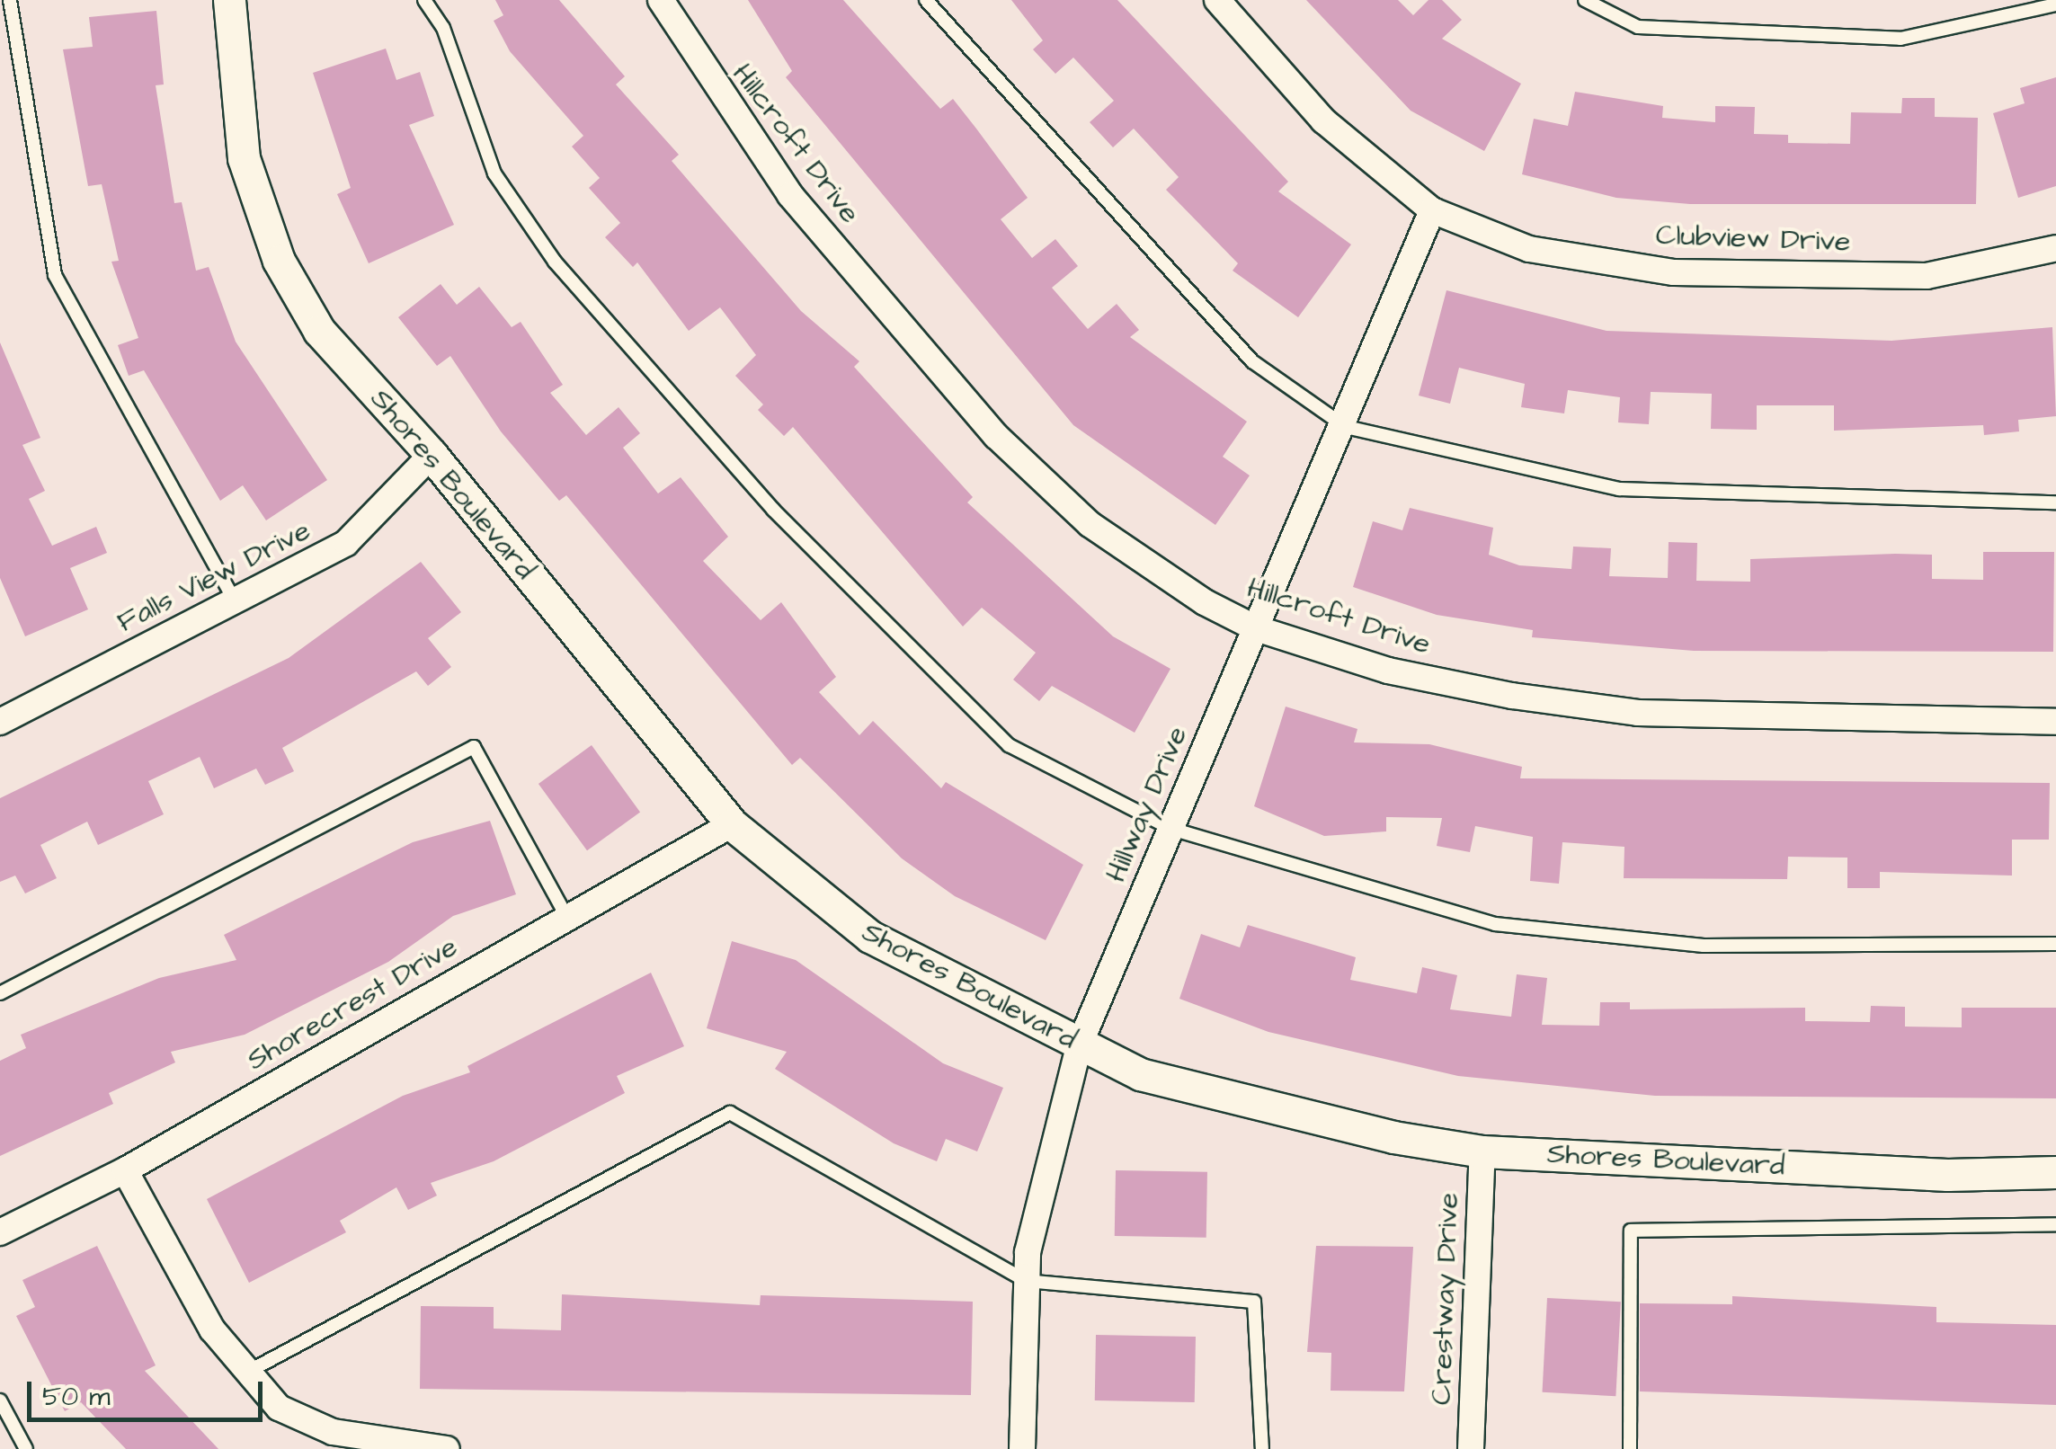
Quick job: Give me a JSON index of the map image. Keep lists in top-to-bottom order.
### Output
{
  "streets": {
    "street": [
      "Hillcroft Drive",
      "Clubview Drive",
      "Shores Boulevard",
      "Falls View Drive",
      "Hillway Drive",
      "Shorecrest Drive",
      "Crestway Drive"
    ]
  },
  "crossings": [
    ["Hillcroft Drive", "Hillway Drive"],
    ["Clubview Drive", "Hillway Drive"],
    ["Shores Boulevard", "Falls View Drive"],
    ["Shores Boulevard", "Hillway Drive"],
    ["Shores Boulevard", "Shorecrest Drive"],
    ["Shores Boulevard", "Crestway Drive"]
  ],
  "scale_bar": "50 m"
}
